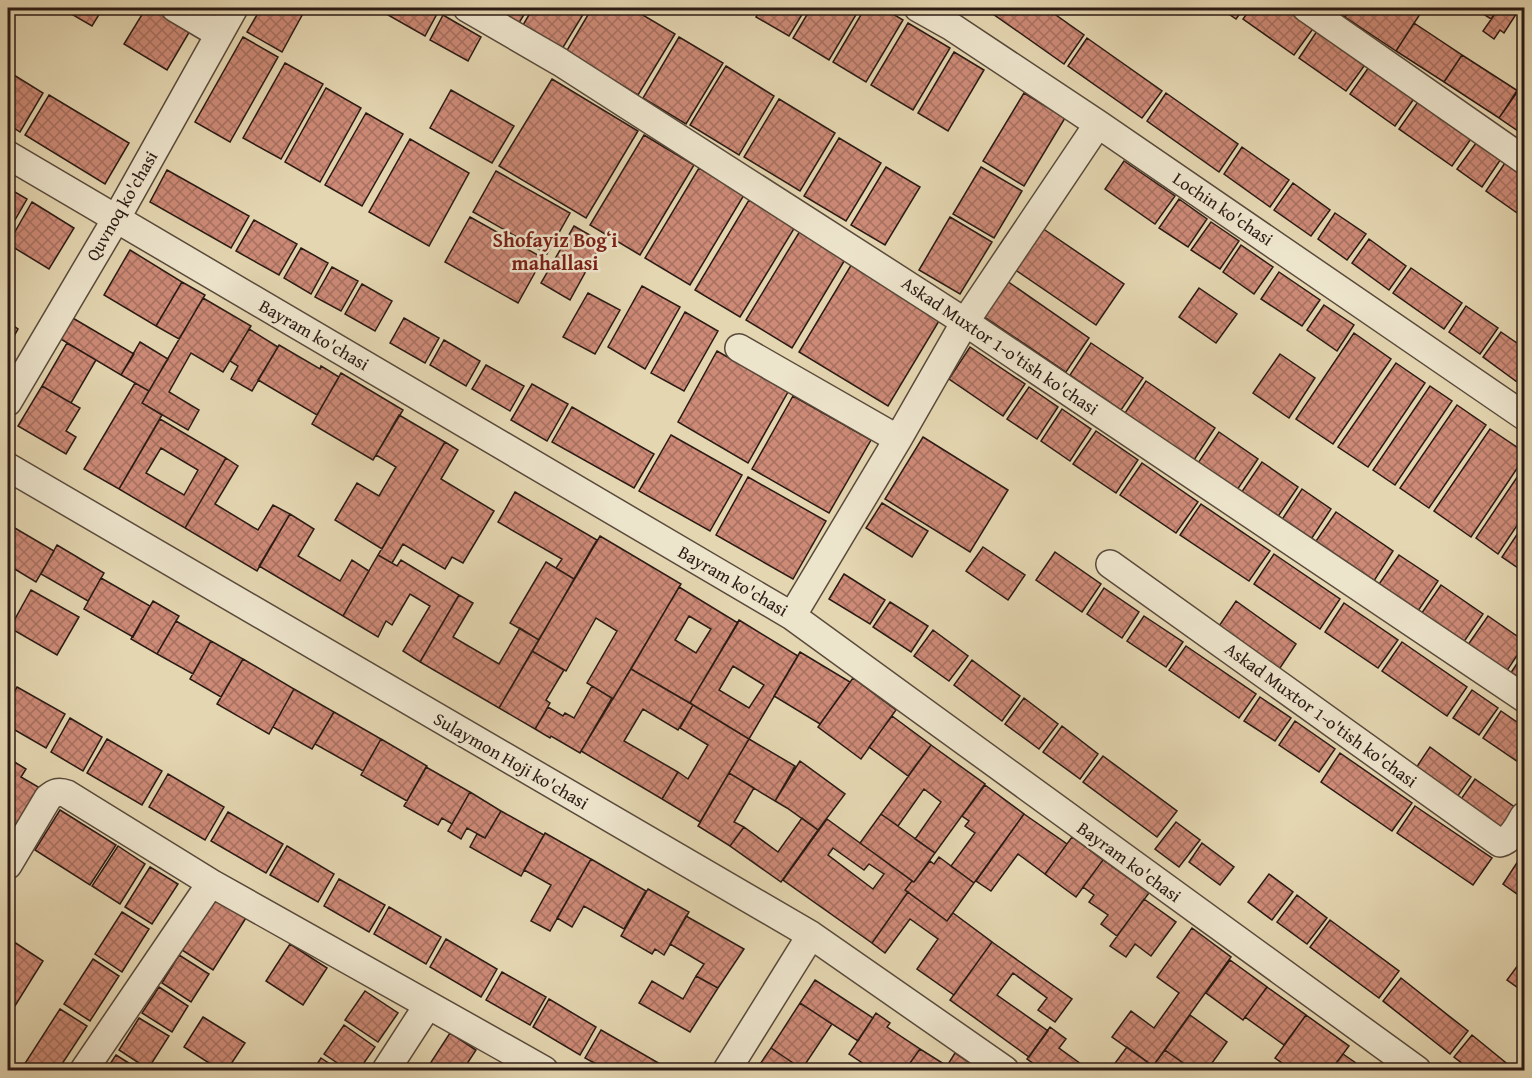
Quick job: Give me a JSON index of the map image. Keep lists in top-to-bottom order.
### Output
{
  "streets": {
    "street": [
      "Quvnoq ko'chasi",
      "Lochin ko'chasi",
      "Bayram ko'chasi",
      "Askad Muxtor 1-o'tish ko'chasi",
      "Sulaymon Hoji ko'chasi"
    ]
  },
  "crossings": [
    ["Quvnoq ko'chasi", "Bayram ko'chasi"]
  ],
  "districts": ["Shofayiz Bogʻi mahallasi"]
}
